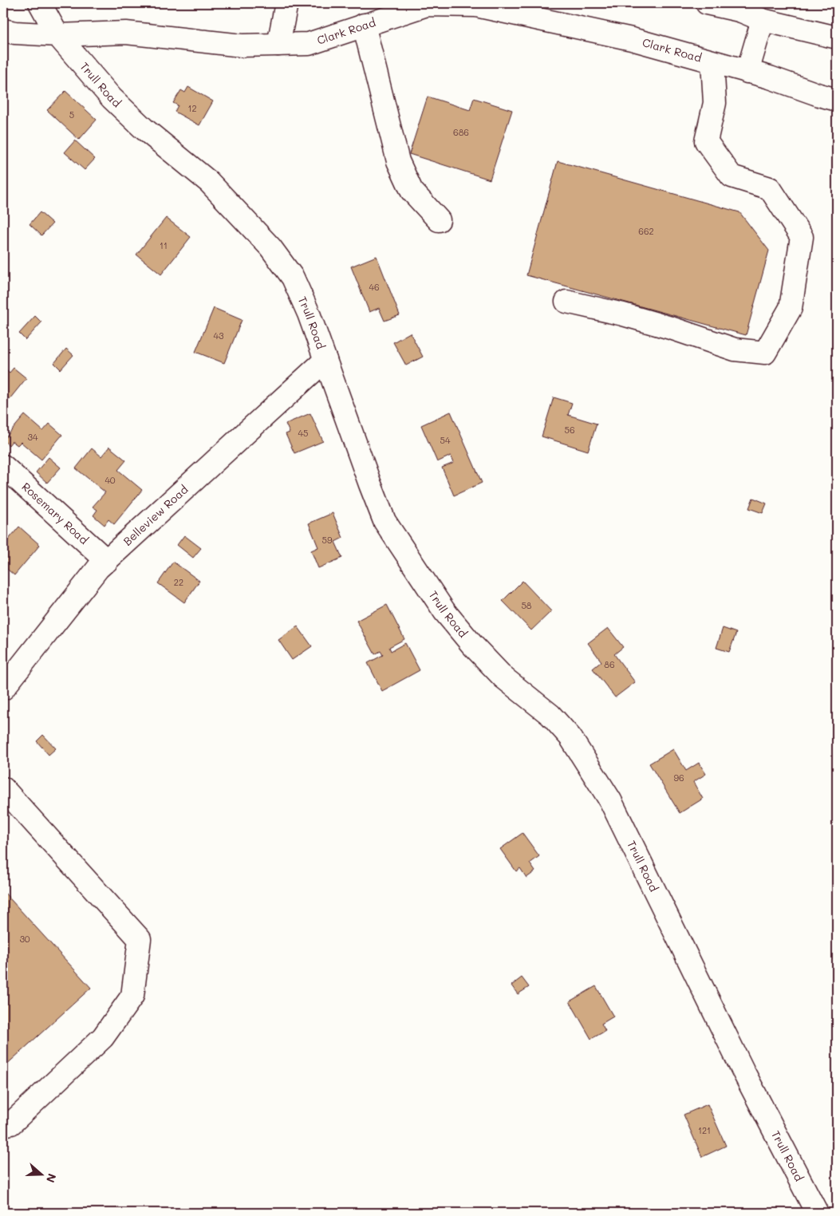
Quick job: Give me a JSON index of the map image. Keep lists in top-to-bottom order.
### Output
{
  "streets": {
    "street": [
      "Clark Road",
      "Trull Road",
      "Rosemary Road",
      "Belleview Road"
    ]
  },
  "crossings": [
    ["Clark Road", "Trull Road"],
    ["Trull Road", "Belleview Road"],
    ["Rosemary Road", "Belleview Road"]
  ],
  "house_numbers": [
    "12",
    "5",
    "686",
    "662",
    "11",
    "46",
    "43",
    "56",
    "45",
    "34",
    "54",
    "40",
    "59",
    "22",
    "58",
    "86",
    "96",
    "30",
    "121"
  ],
  "north": "right"
}
